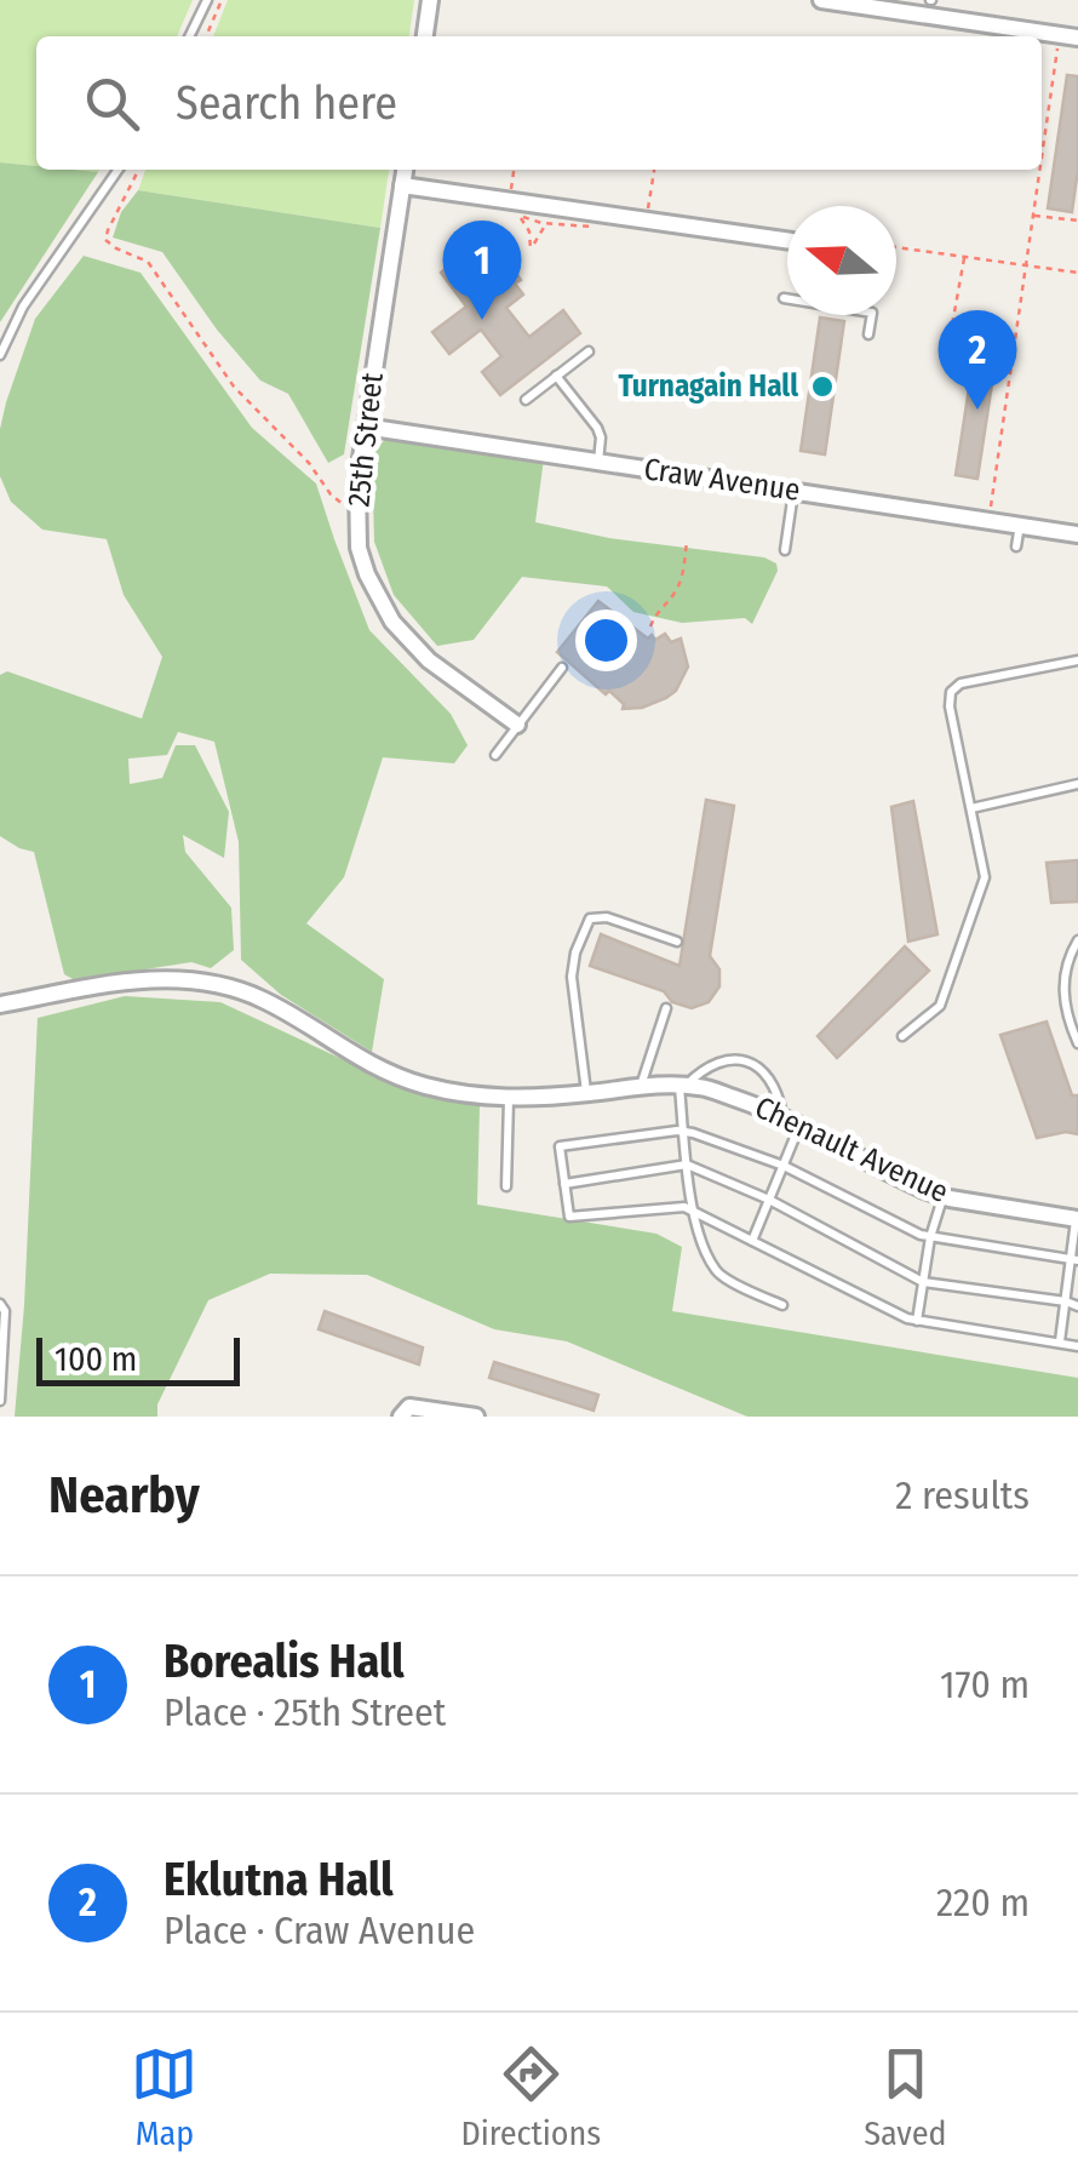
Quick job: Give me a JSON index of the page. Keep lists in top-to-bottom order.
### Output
{
  "streets": {
    "street": ["25th Street", "Craw Avenue", "Chenault Avenue"]
  },
  "crossings": [
    ["25th Street", "Craw Avenue"]
  ],
  "places": ["Turnagain Hall"],
  "scale_bar": "100 m",
  "north": "left",
  "page": {
    "search": "Search here",
    "pins": ["1", "2"],
    "scale": "100 m",
    "heading": ["Nearby", "2 results"],
    "list": [
      {
        "mark": "1",
        "name": "Borealis Hall",
        "note": "Place · 25th Street",
        "value": "170 m"
      },
      {
        "mark": "2",
        "name": "Eklutna Hall",
        "note": "Place · Craw Avenue",
        "value": "220 m"
      }
    ],
    "nav": ["Map", "Directions", "Saved"]
  }
}
